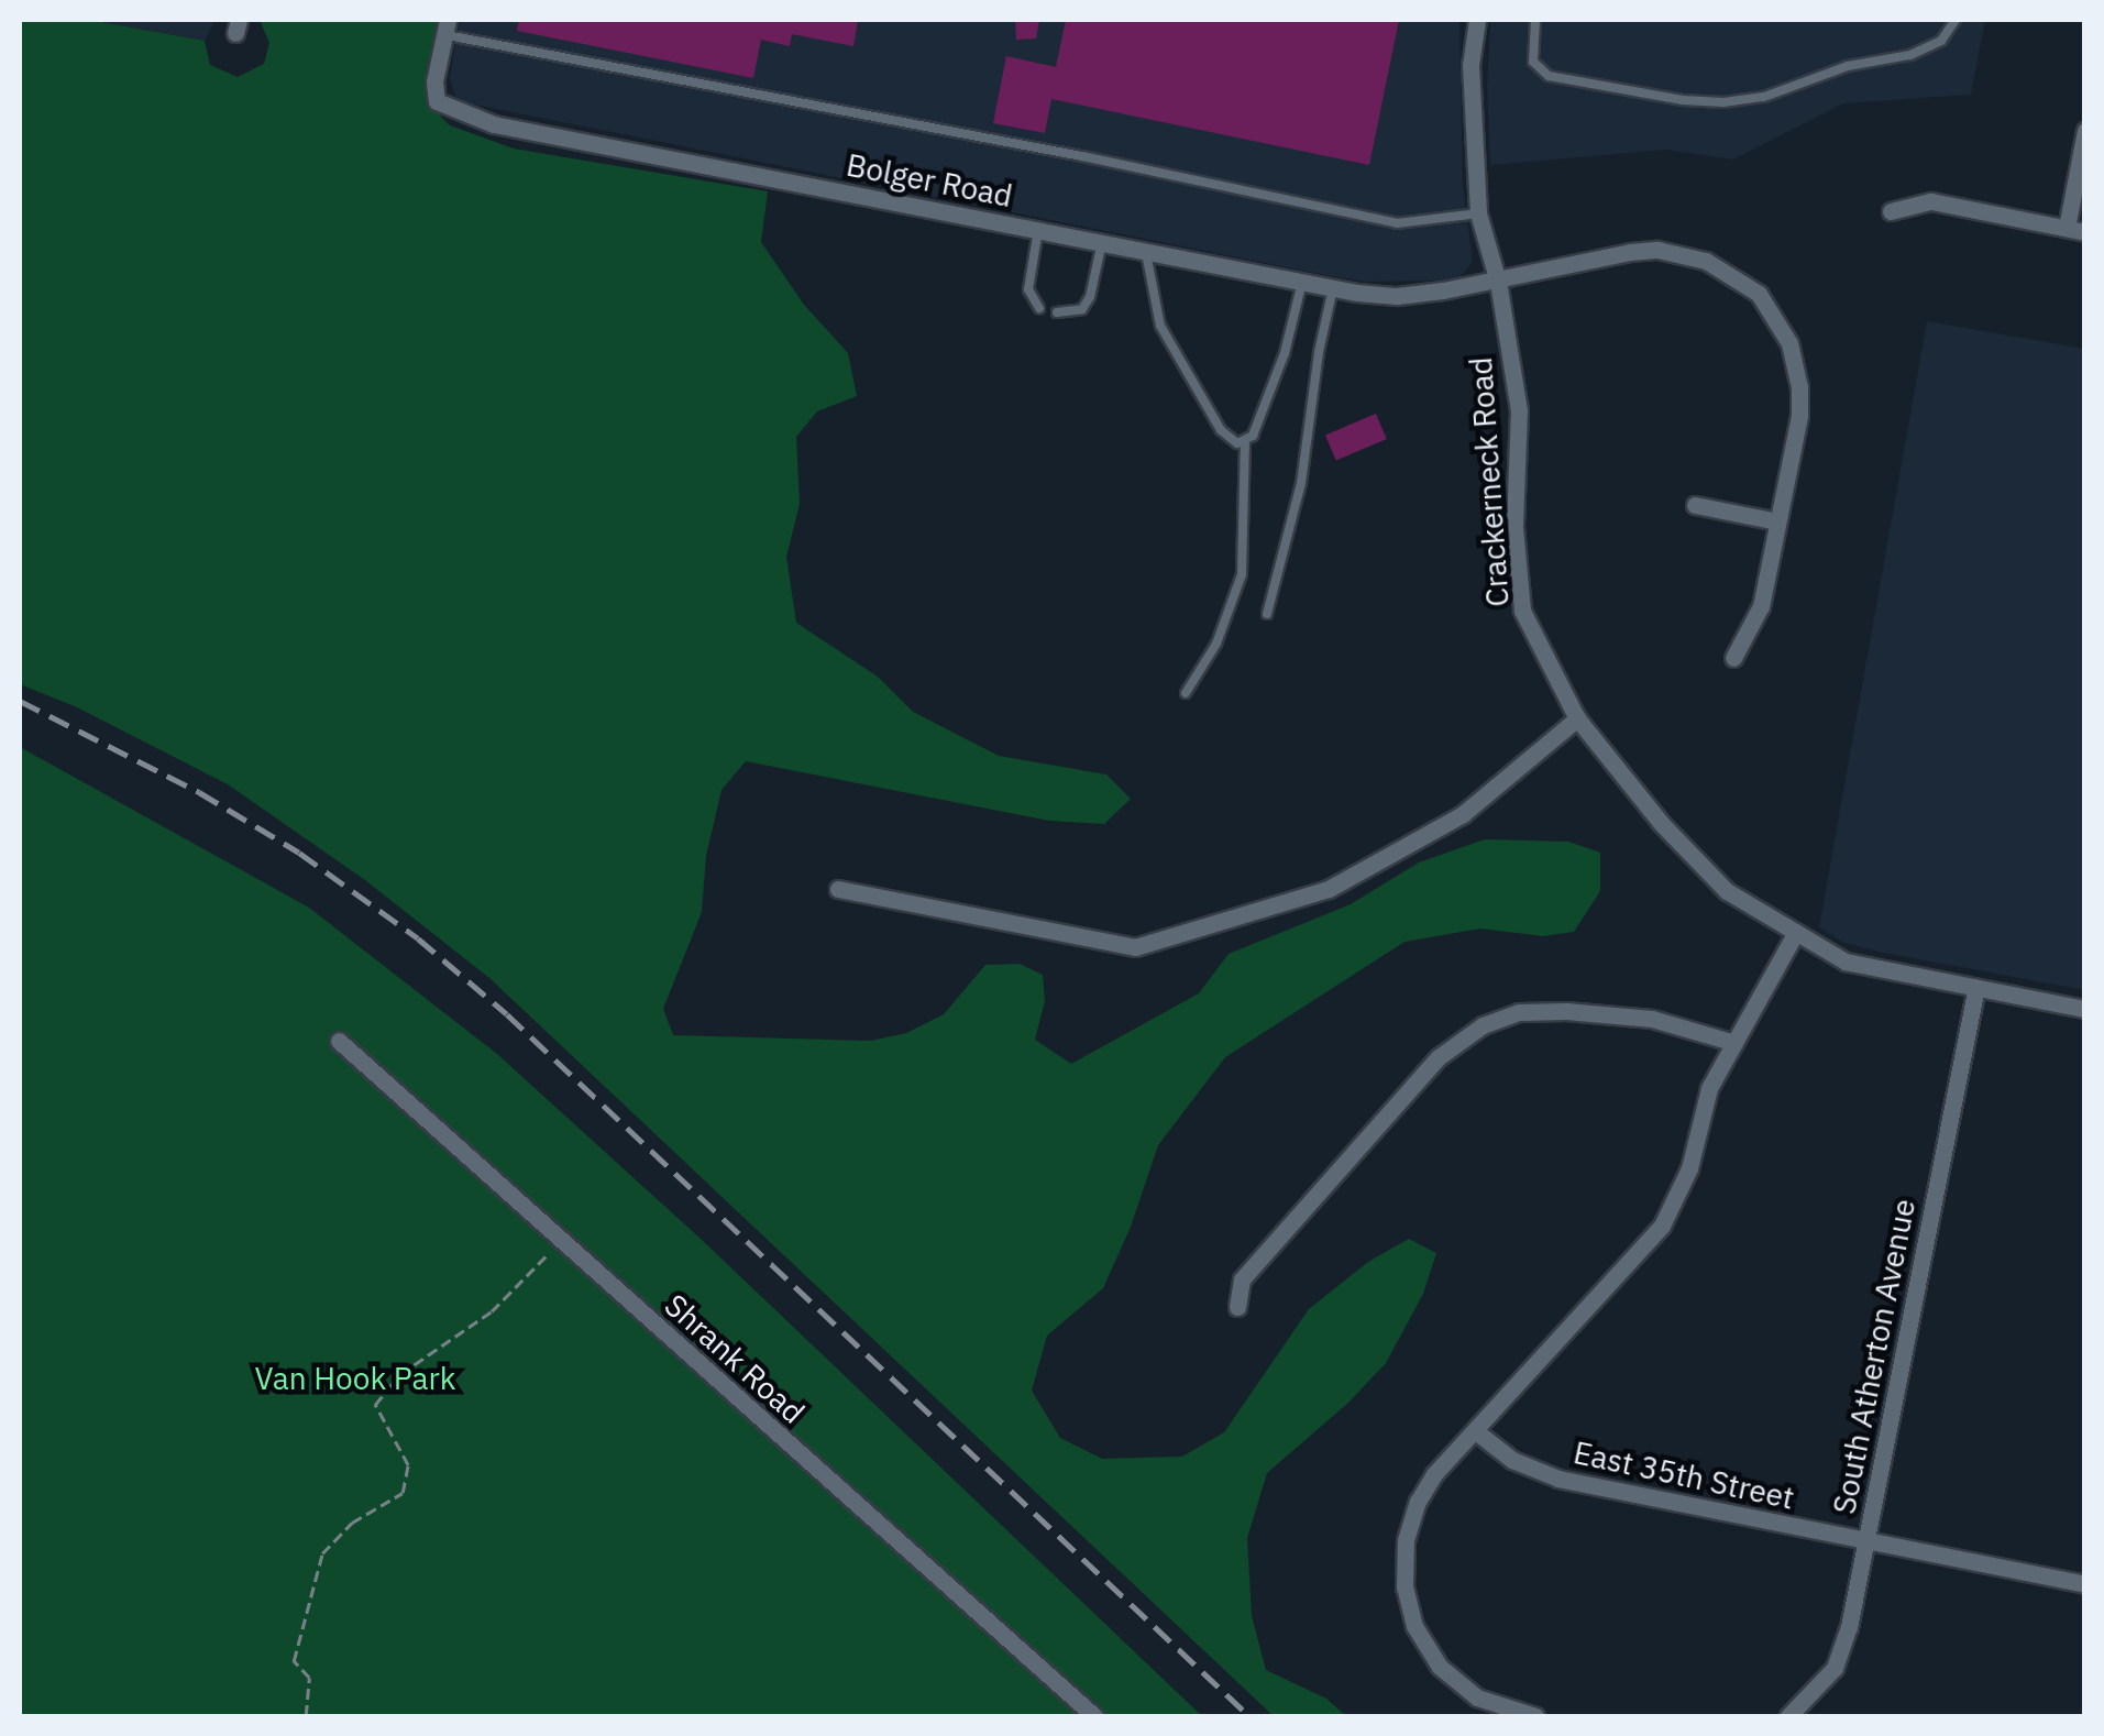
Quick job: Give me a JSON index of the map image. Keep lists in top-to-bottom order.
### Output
{
  "streets": {
    "street": [
      "Bolger Road",
      "Crackerneck Road",
      "South Atherton Avenue",
      "Shrank Road",
      "East 35th Street"
    ]
  },
  "crossings": [
    ["Bolger Road", "Crackerneck Road"],
    ["Crackerneck Road", "South Atherton Avenue"],
    ["South Atherton Avenue", "East 35th Street"]
  ],
  "parks": ["Van Hook Park"]
}
